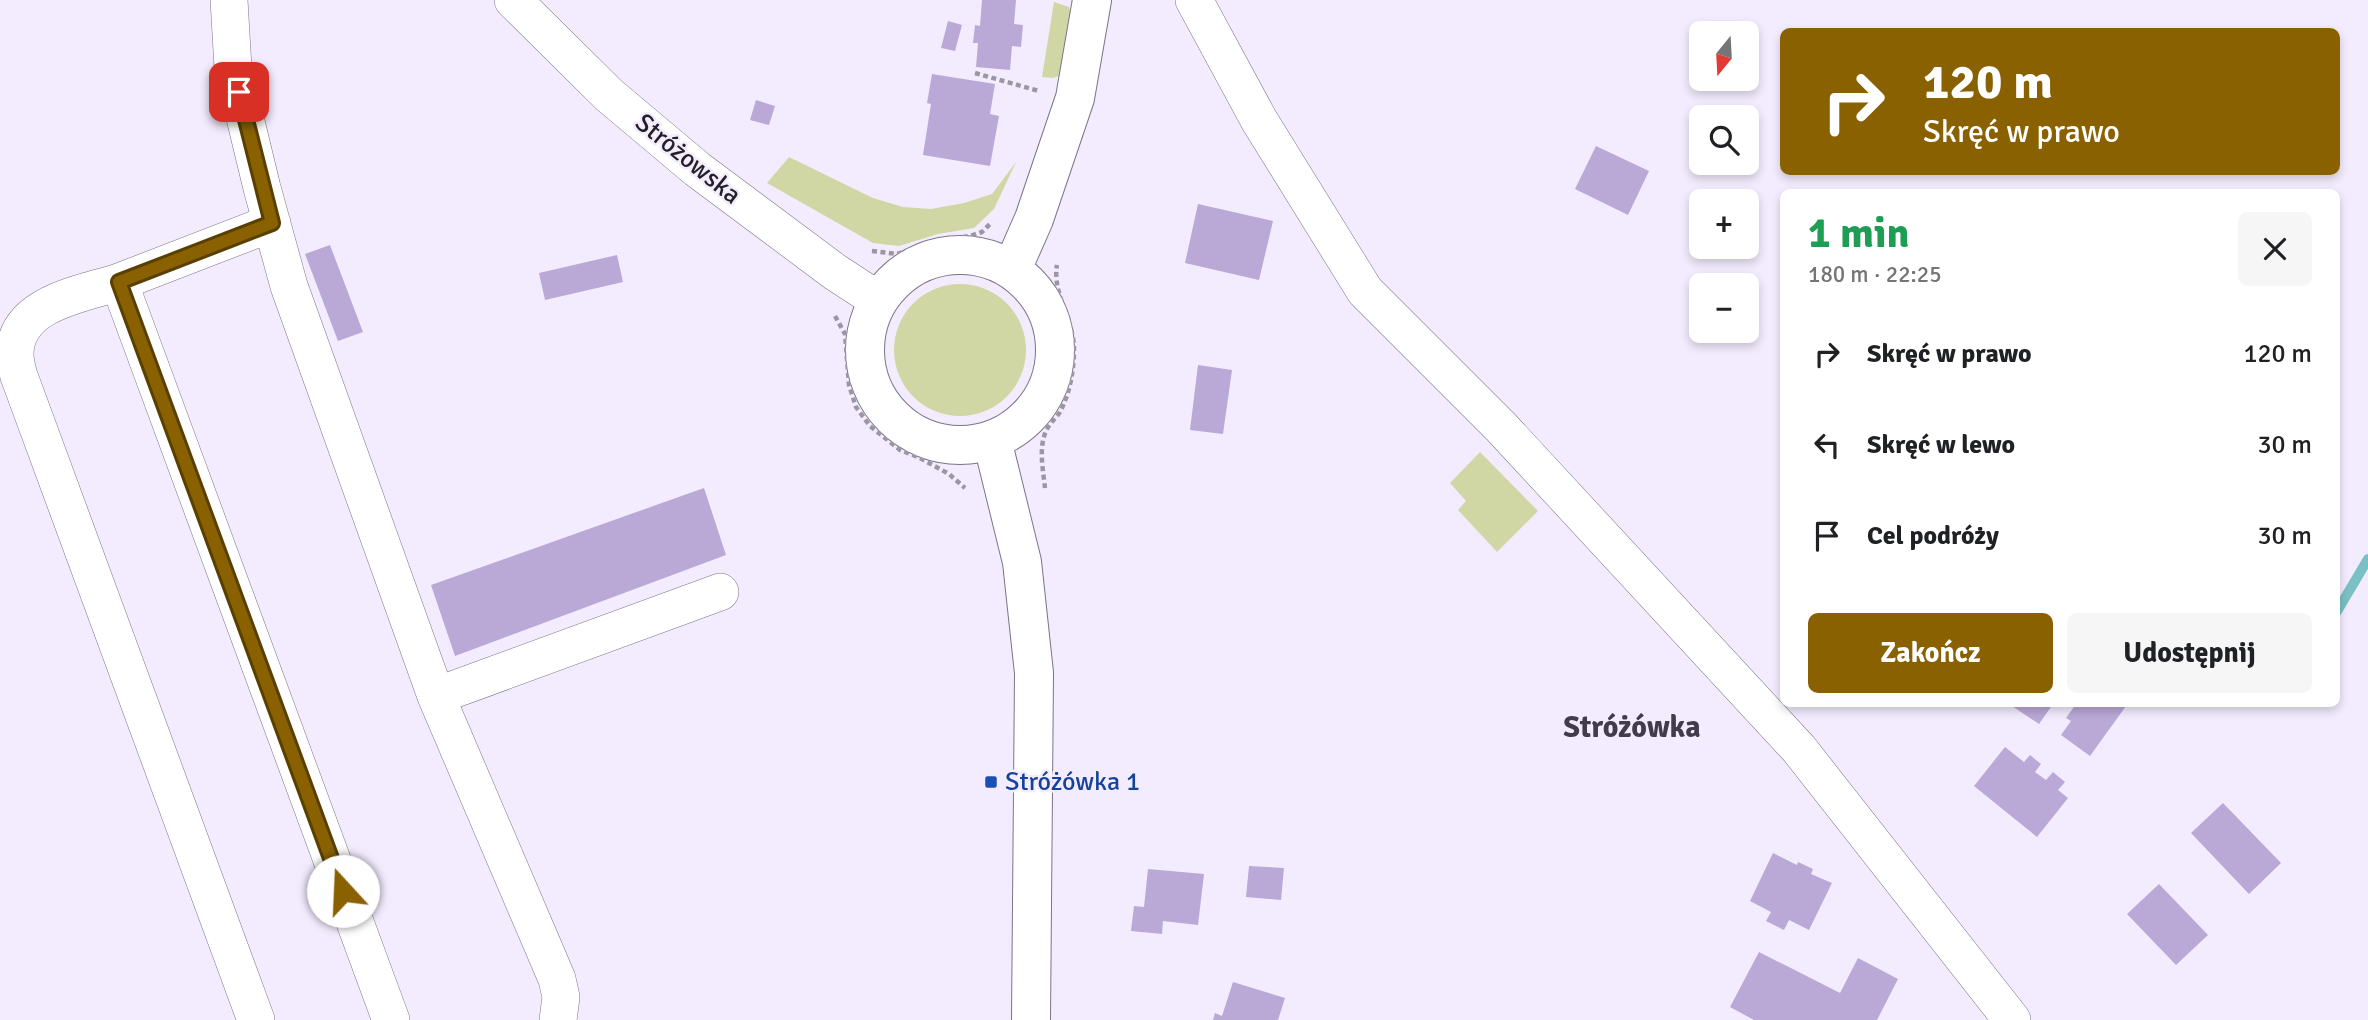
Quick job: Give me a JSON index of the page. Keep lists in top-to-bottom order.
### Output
{
  "streets": {
    "street": ["Stróżowska"]
  },
  "districts": ["Stróżówka"],
  "places": {
    "transit": ["Stróżówka 1"]
  },
  "north": "bottom",
  "page": {
    "map_buttons": ["+", "−"],
    "turn": ["120 m", "Skręć w prawo"],
    "heading": ["1 min", "180 m · 22:25"],
    "list": [
      {
        "name": "Skręć w prawo",
        "value": "120 m"
      },
      {
        "name": "Skręć w lewo",
        "value": "30 m"
      },
      {
        "name": "Cel podróży",
        "value": "30 m"
      }
    ],
    "buttons": ["Zakończ", "Udostępnij"]
  }
}
